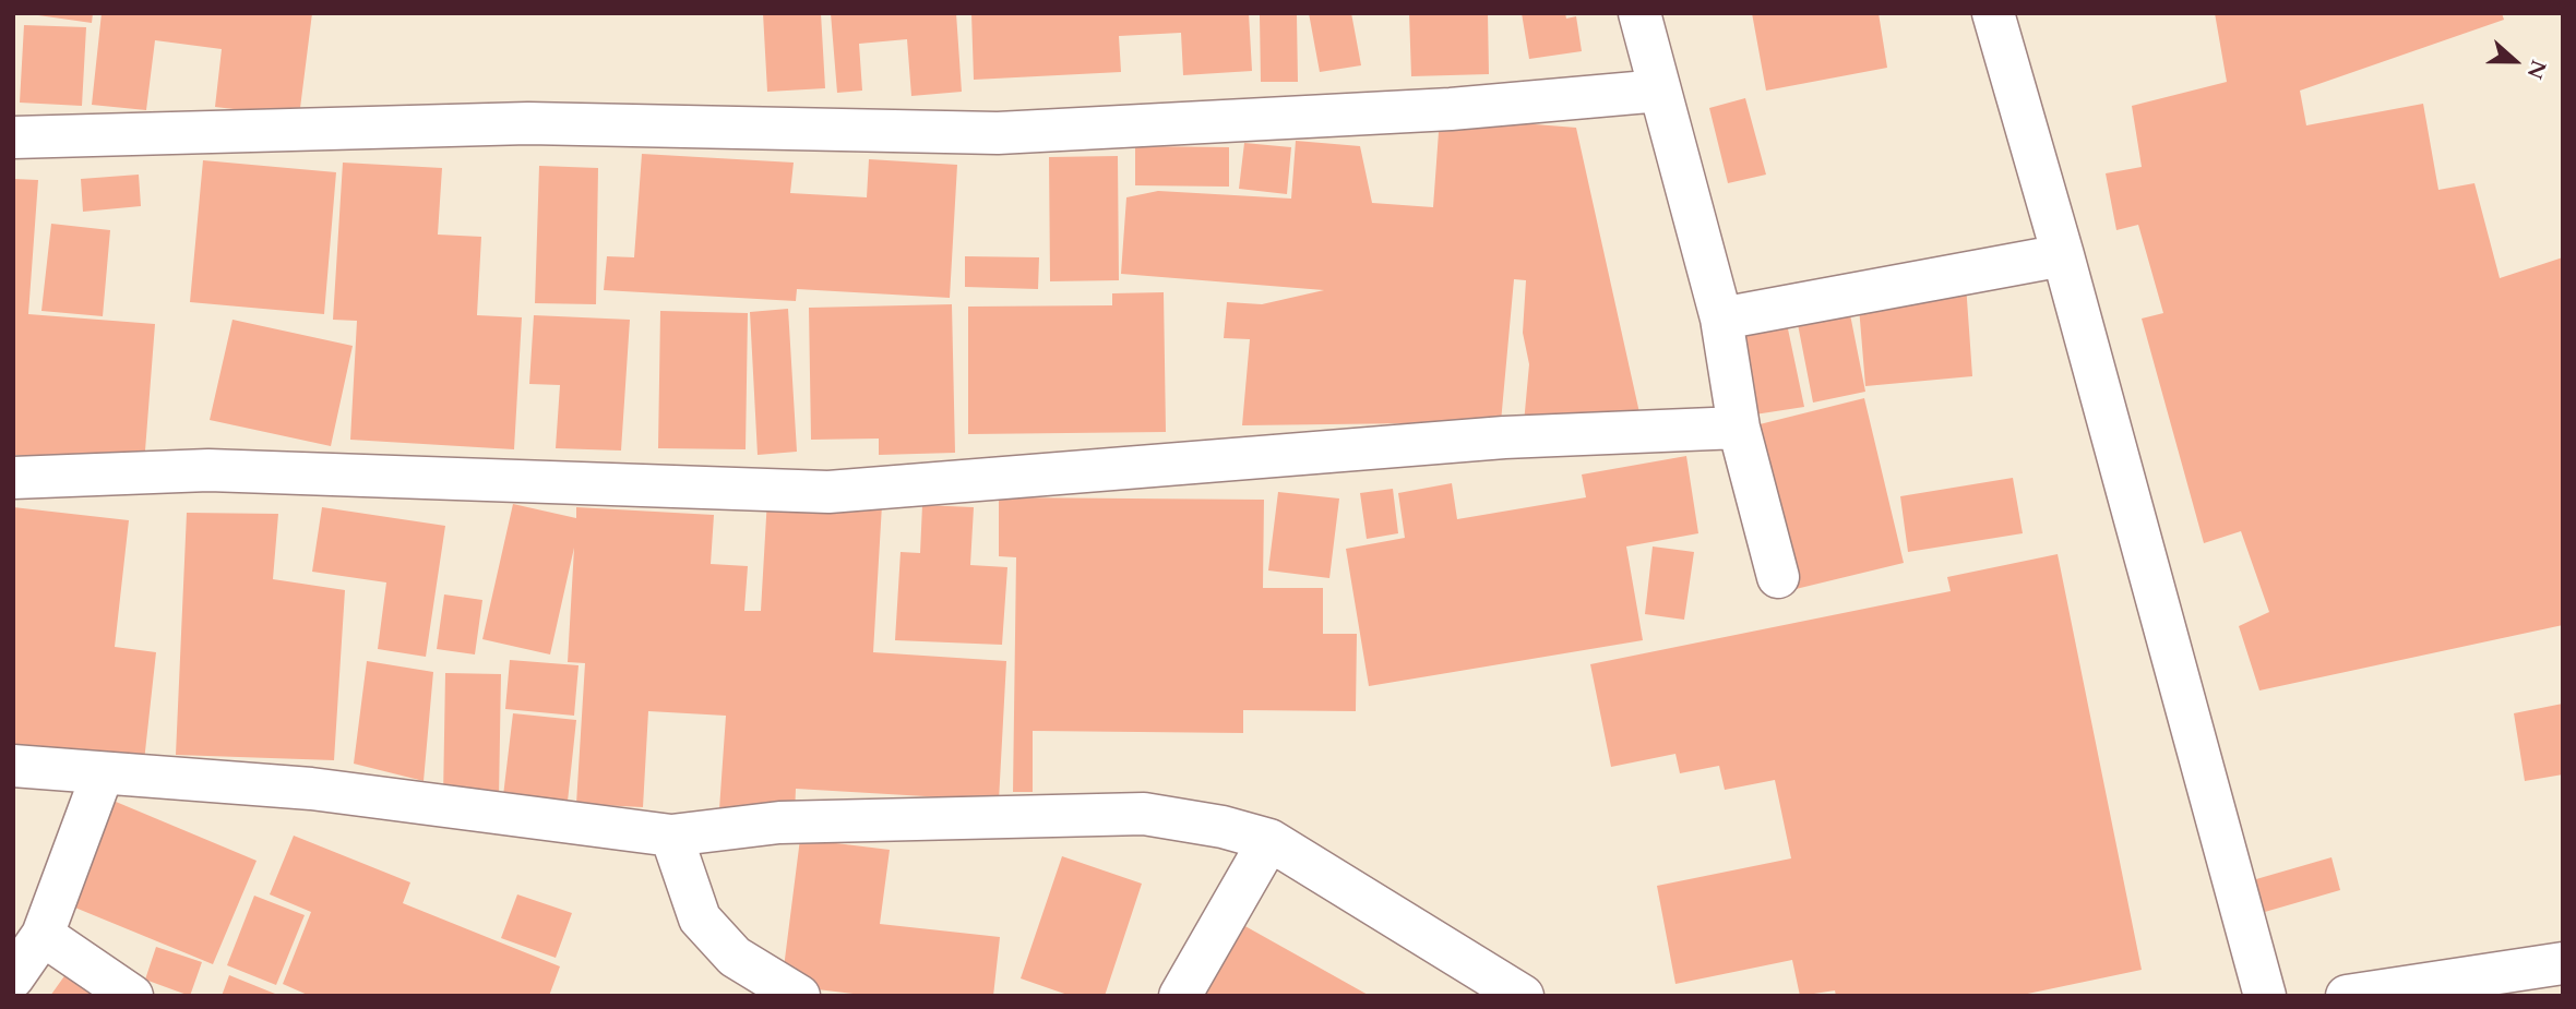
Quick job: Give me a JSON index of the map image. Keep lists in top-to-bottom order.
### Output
{
  "north": "right"
}
